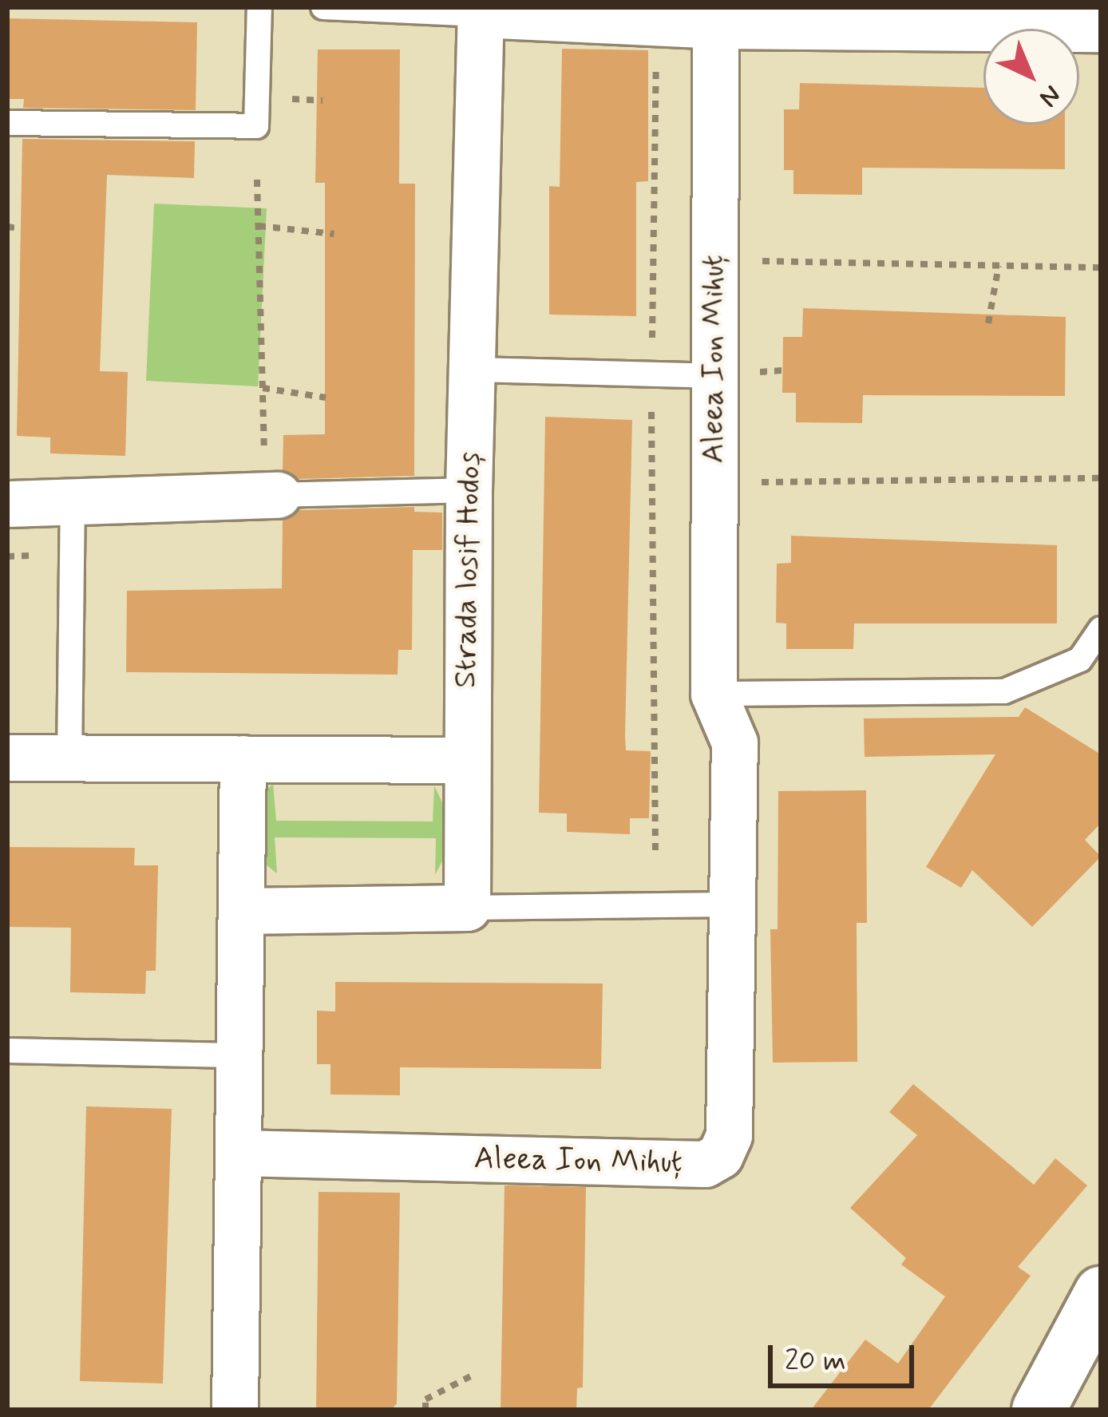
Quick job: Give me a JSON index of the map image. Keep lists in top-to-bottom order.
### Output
{
  "streets": {
    "street": ["Aleea Ion Mihuț", "Strada Iosif Hodoș"]
  },
  "scale_bar": "20 m",
  "north": "bottom right"
}
